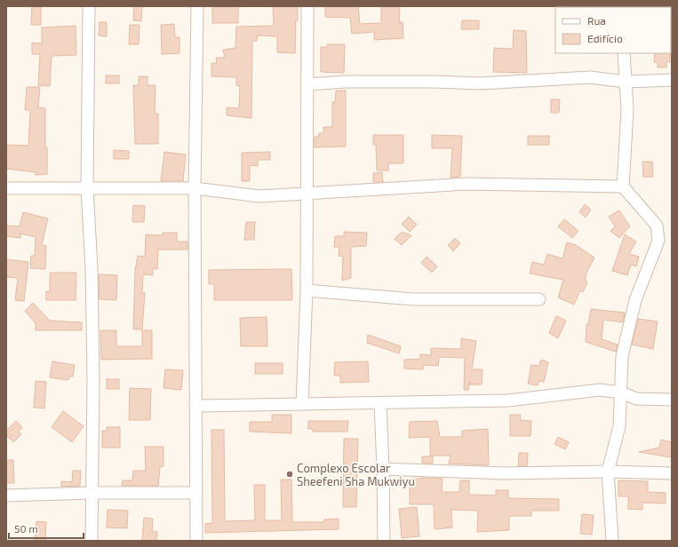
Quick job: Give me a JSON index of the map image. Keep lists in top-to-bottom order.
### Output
{
  "places": ["Complexo Escolar Sheefeni Sha Mukwiyu"],
  "legend": ["Rua", "Edifício"],
  "scale_bar": "50 m"
}
